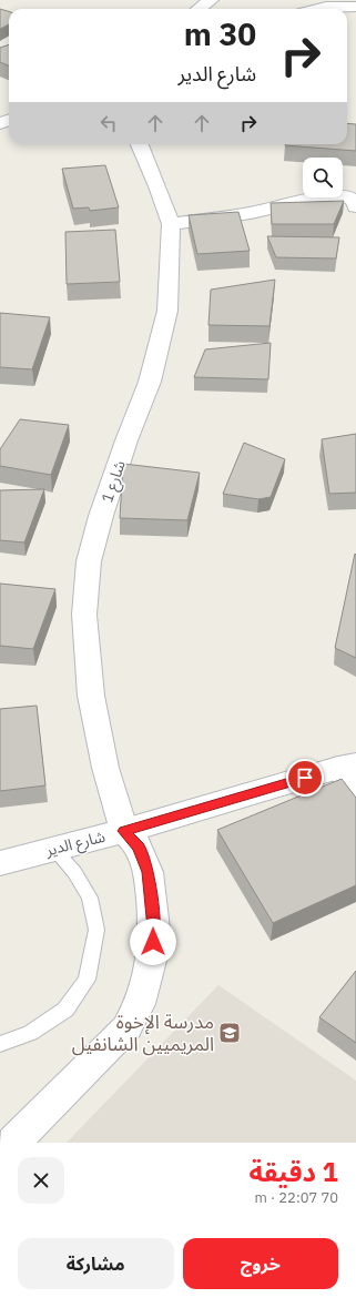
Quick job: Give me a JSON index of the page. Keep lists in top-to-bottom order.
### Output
{
  "streets": {
    "street": ["شارع 1", "شارع الدير"]
  },
  "crossings": [
    ["شارع 1", "شارع الدير"]
  ],
  "places": {
    "school or university": ["مدرسة الإخوة المريميين الشانفيل"]
  },
  "page": {
    "turn": ["30 m", "شارع الدير"],
    "heading": ["1 دقيقة", "70 m · 22:07"],
    "buttons": ["خروج", "مشاركة"]
  }
}
